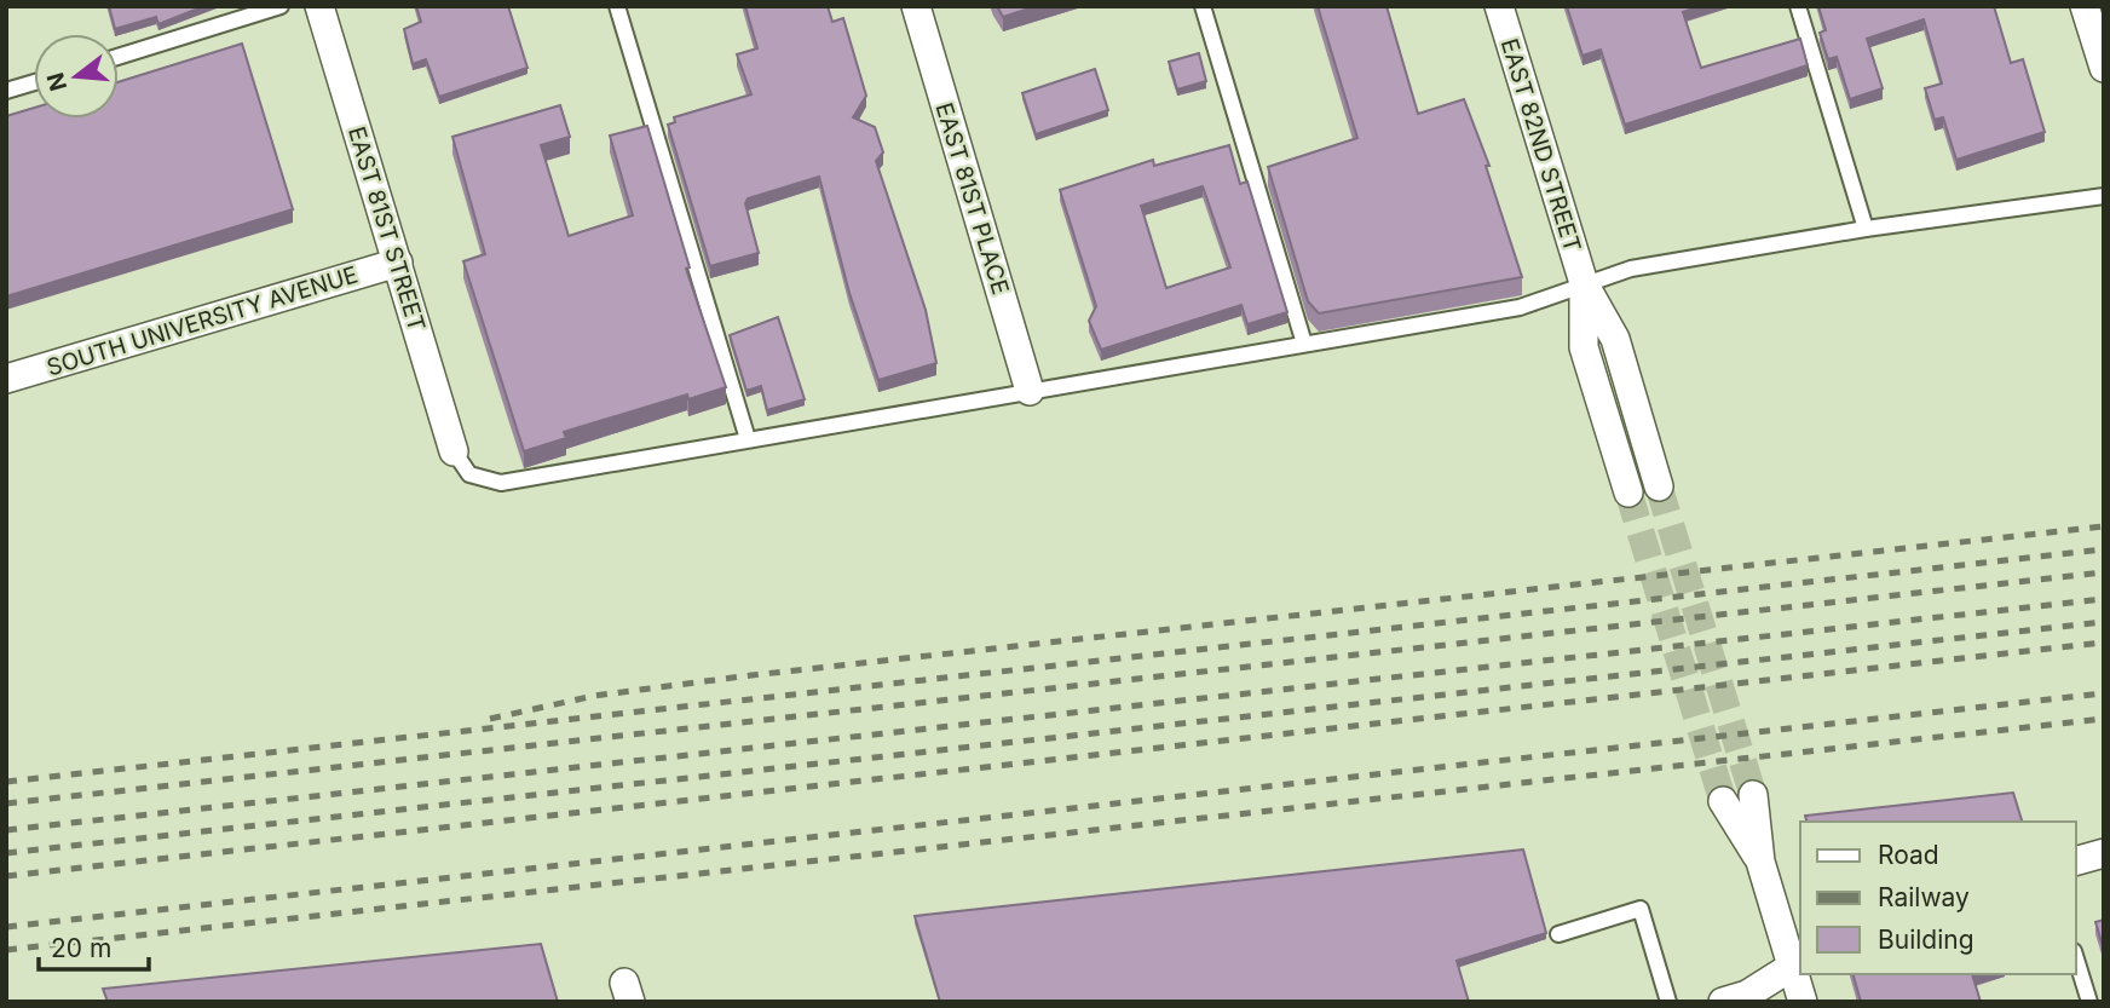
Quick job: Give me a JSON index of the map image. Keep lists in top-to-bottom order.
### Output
{
  "streets": {
    "street": [
      "EAST 82ND STREET",
      "EAST 81ST PLACE",
      "EAST 81ST STREET",
      "SOUTH UNIVERSITY AVENUE"
    ]
  },
  "crossings": [
    ["EAST 81ST STREET", "SOUTH UNIVERSITY AVENUE"]
  ],
  "legend": ["Road", "Railway", "Building"],
  "scale_bar": "20 m",
  "north": "left"
}
